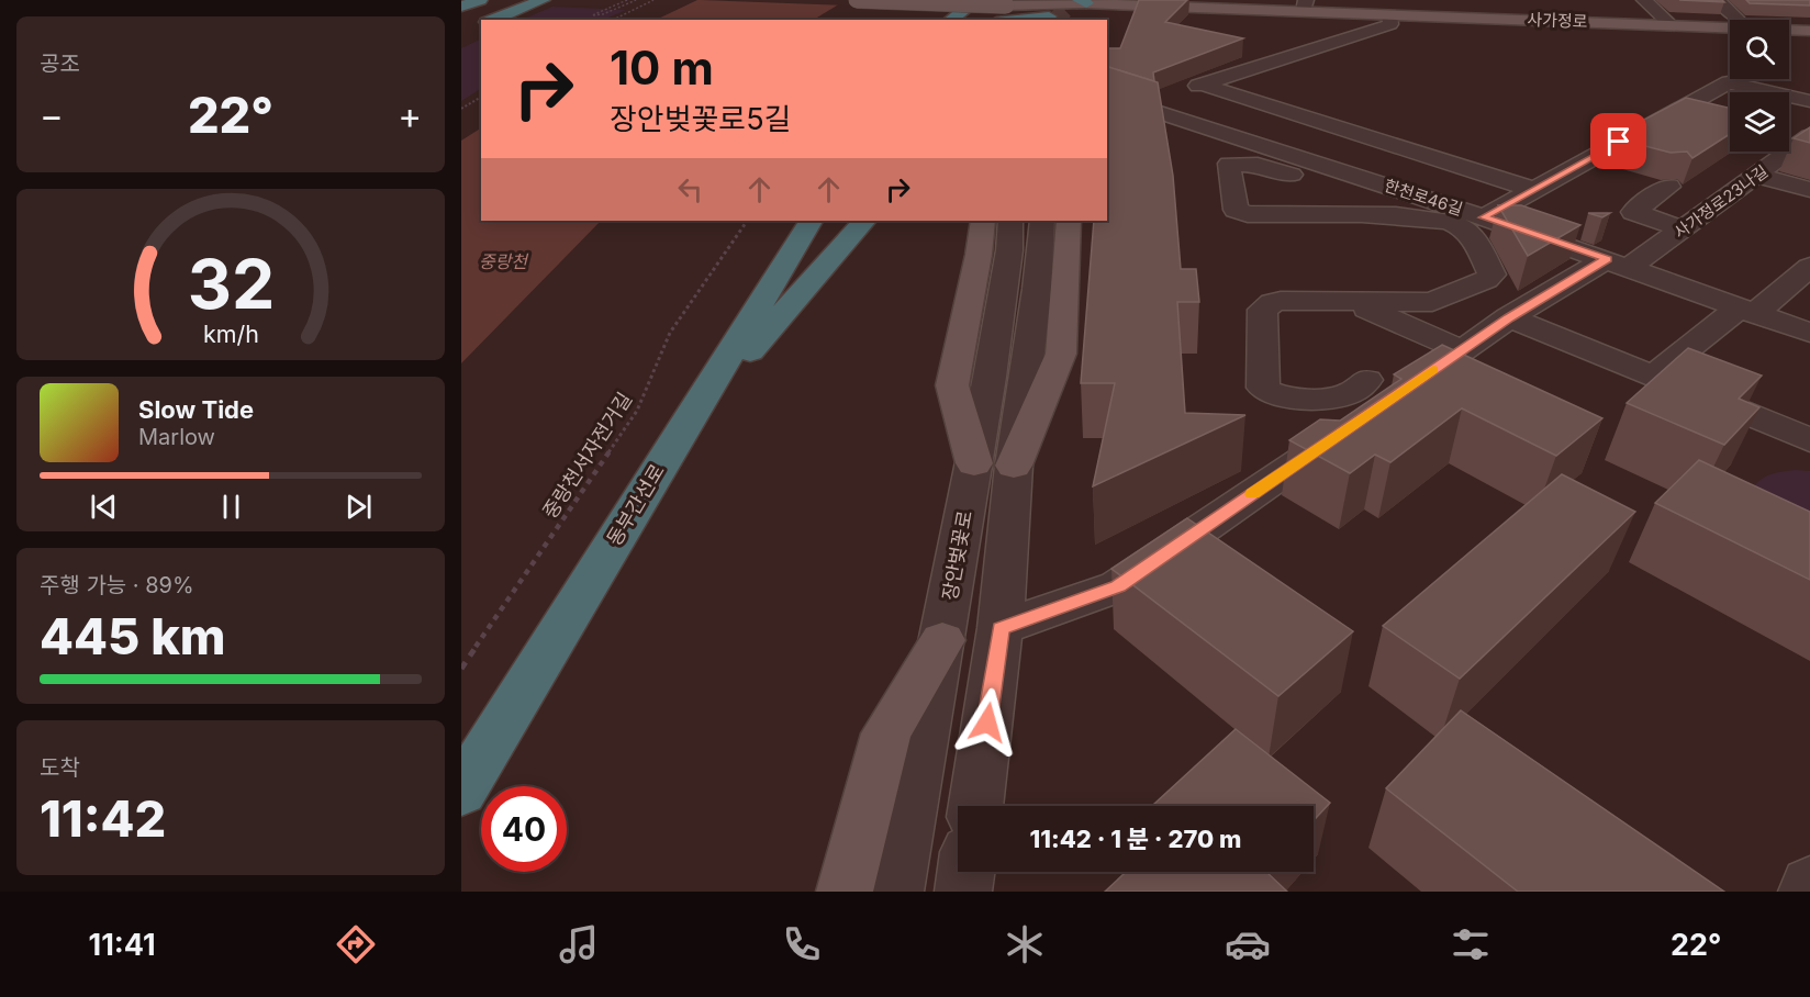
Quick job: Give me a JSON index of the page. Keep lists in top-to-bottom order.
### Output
{
  "streets": {
    "highway": ["동부간선로"],
    "main road": ["사가정로"],
    "street": ["한천로46길", "사가정로23나길", "장안벚꽃로"],
    "path": ["중랑천서자전거길"]
  },
  "crossings": [
    ["한천로46길", "사가정로23나길"]
  ],
  "water": ["중랑천"],
  "page": {
    "tile": [
      "공조",
      ["주행 가능 · 89%", "445 km"],
      ["도착", "11:42"]
    ],
    "turn": ["10 m", "장안벚꽃로5길"],
    "heat": ["−", "22°", "+"],
    "song": ["Slow Tide", "Marlow"],
    "limit": "40",
    "trip": "11:42 · 1 분 · 270 m",
    "tabs": ["11:41", "22°"],
    "gauge": ["32", "km/h"]
  }
}
